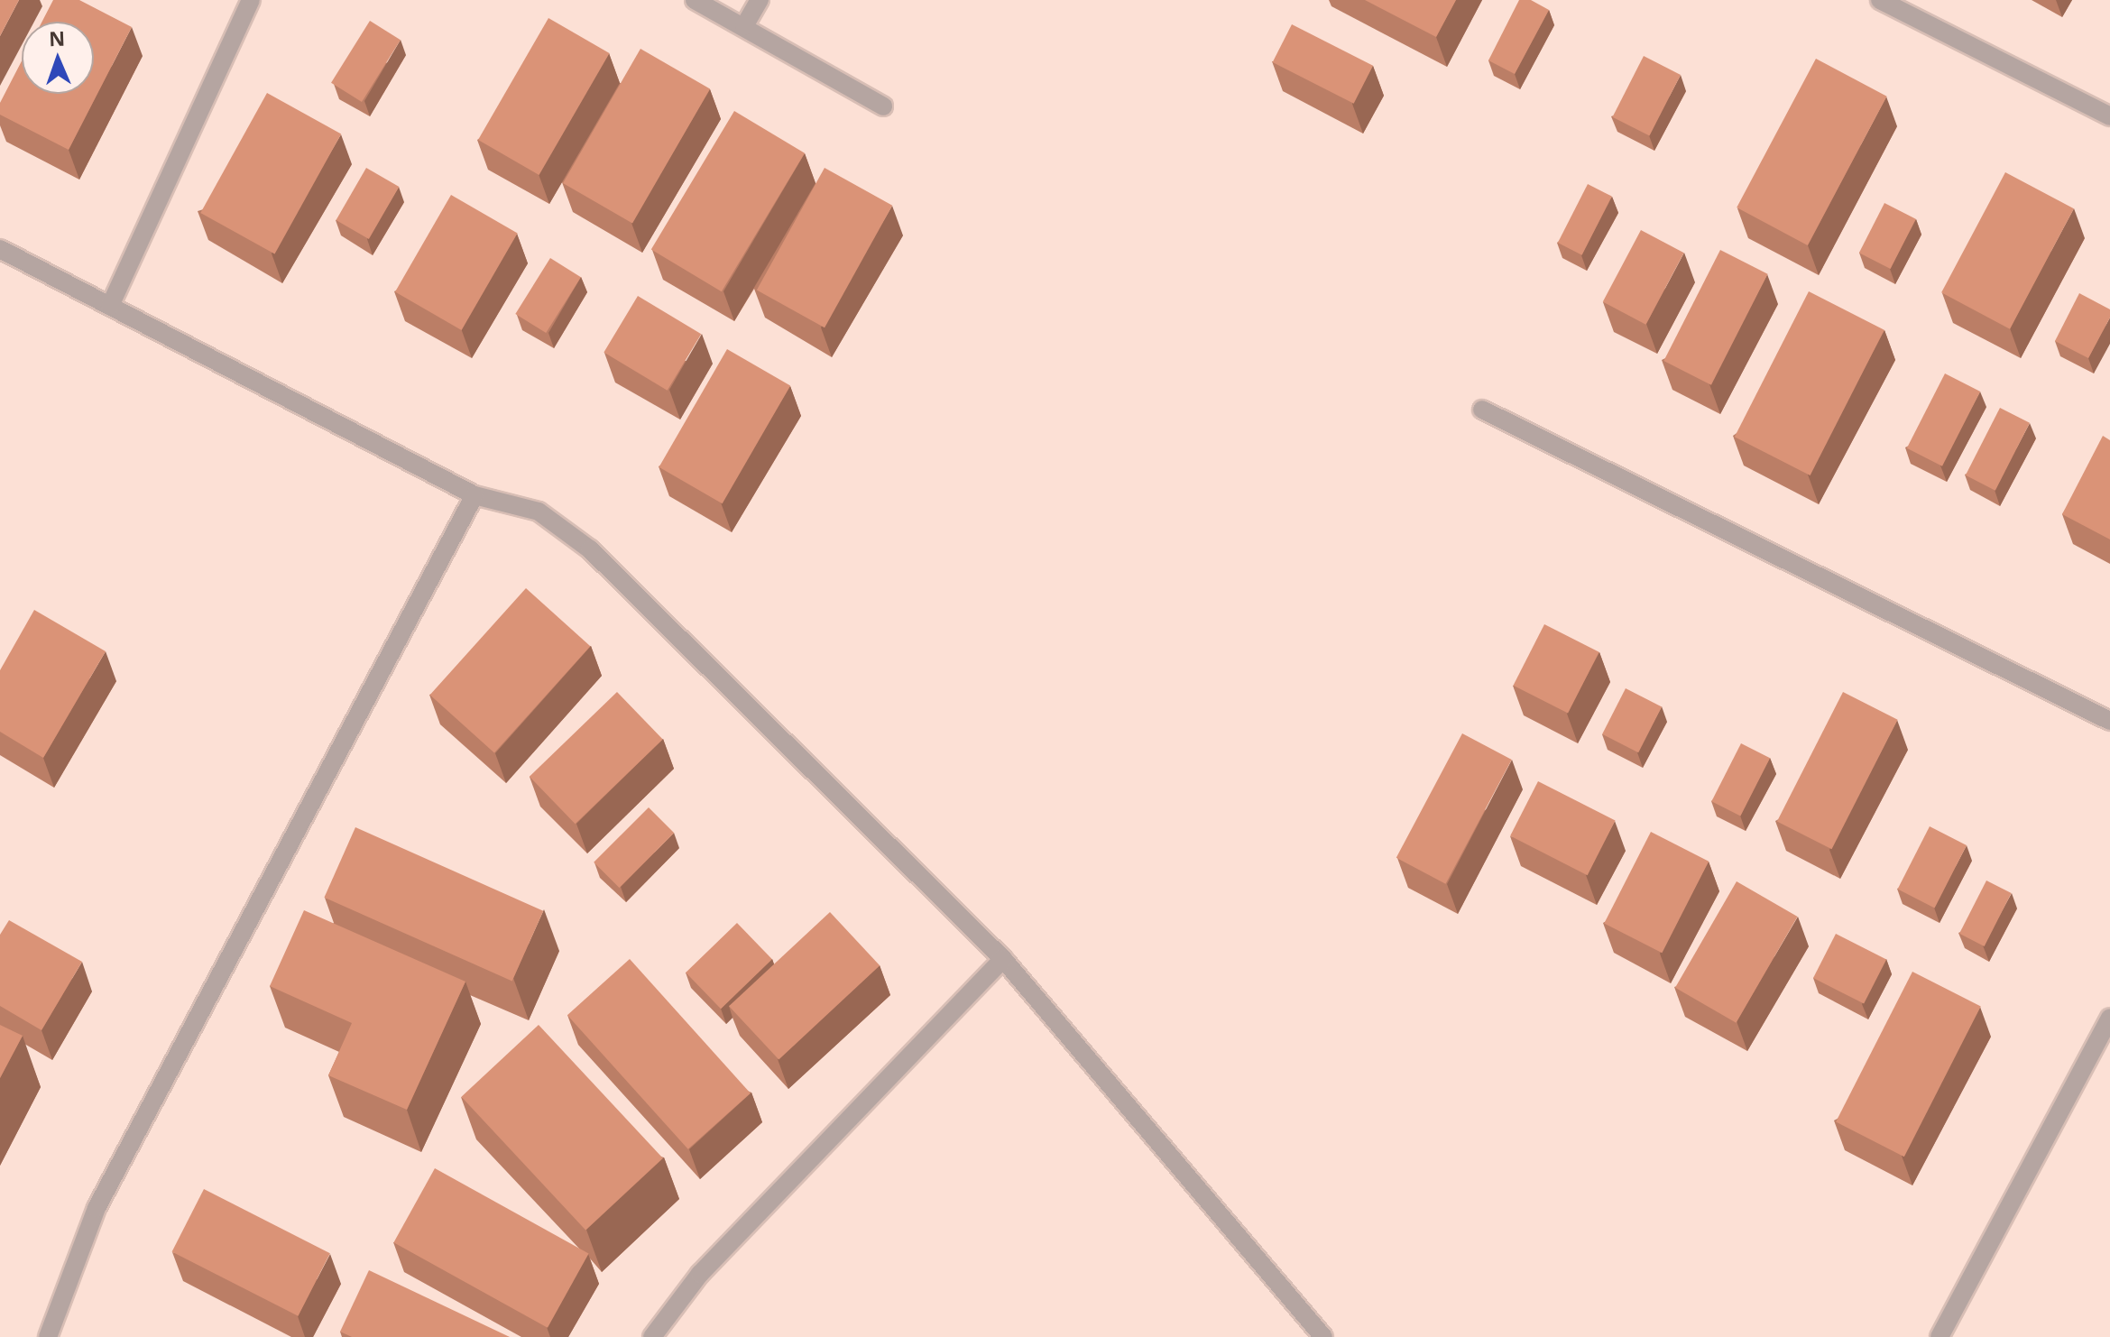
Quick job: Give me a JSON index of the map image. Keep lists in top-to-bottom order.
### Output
{
  "north": "top"
}
